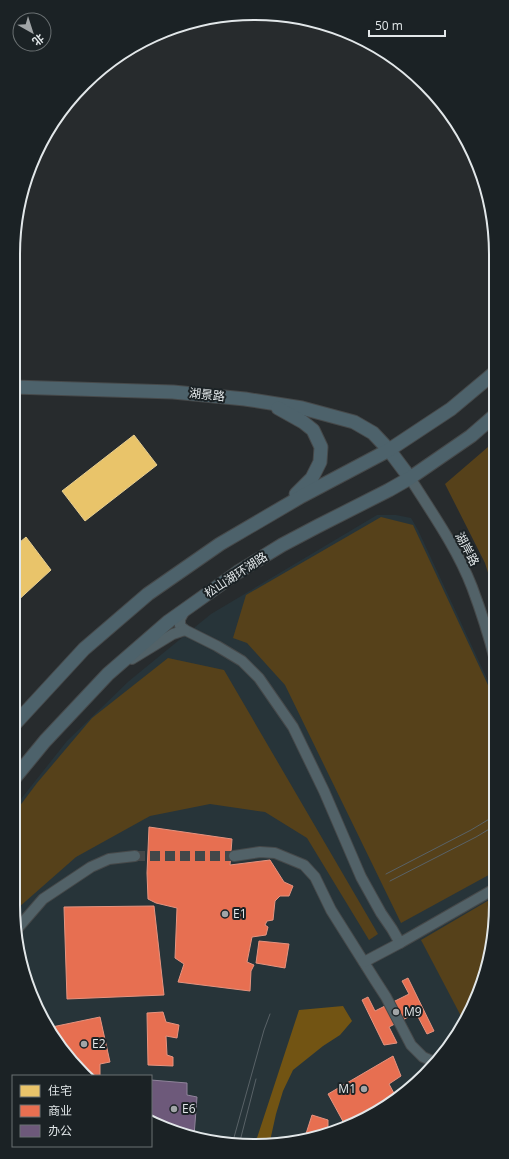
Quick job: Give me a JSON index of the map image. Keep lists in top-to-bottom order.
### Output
{
  "streets": {
    "main road": ["湖景路", "松山湖环湖路"],
    "street": ["湖岸路"]
  },
  "crossings": [
    ["湖景路", "湖岸路"],
    ["湖景路", "松山湖环湖路"],
    ["湖岸路", "松山湖环湖路"]
  ],
  "places": [
    "E1",
    "M9",
    "E2",
    "M1",
    "E6"
  ],
  "legend": ["住宅", "商业", "办公"],
  "scale_bar": "50 m",
  "north": "bottom right"
}
